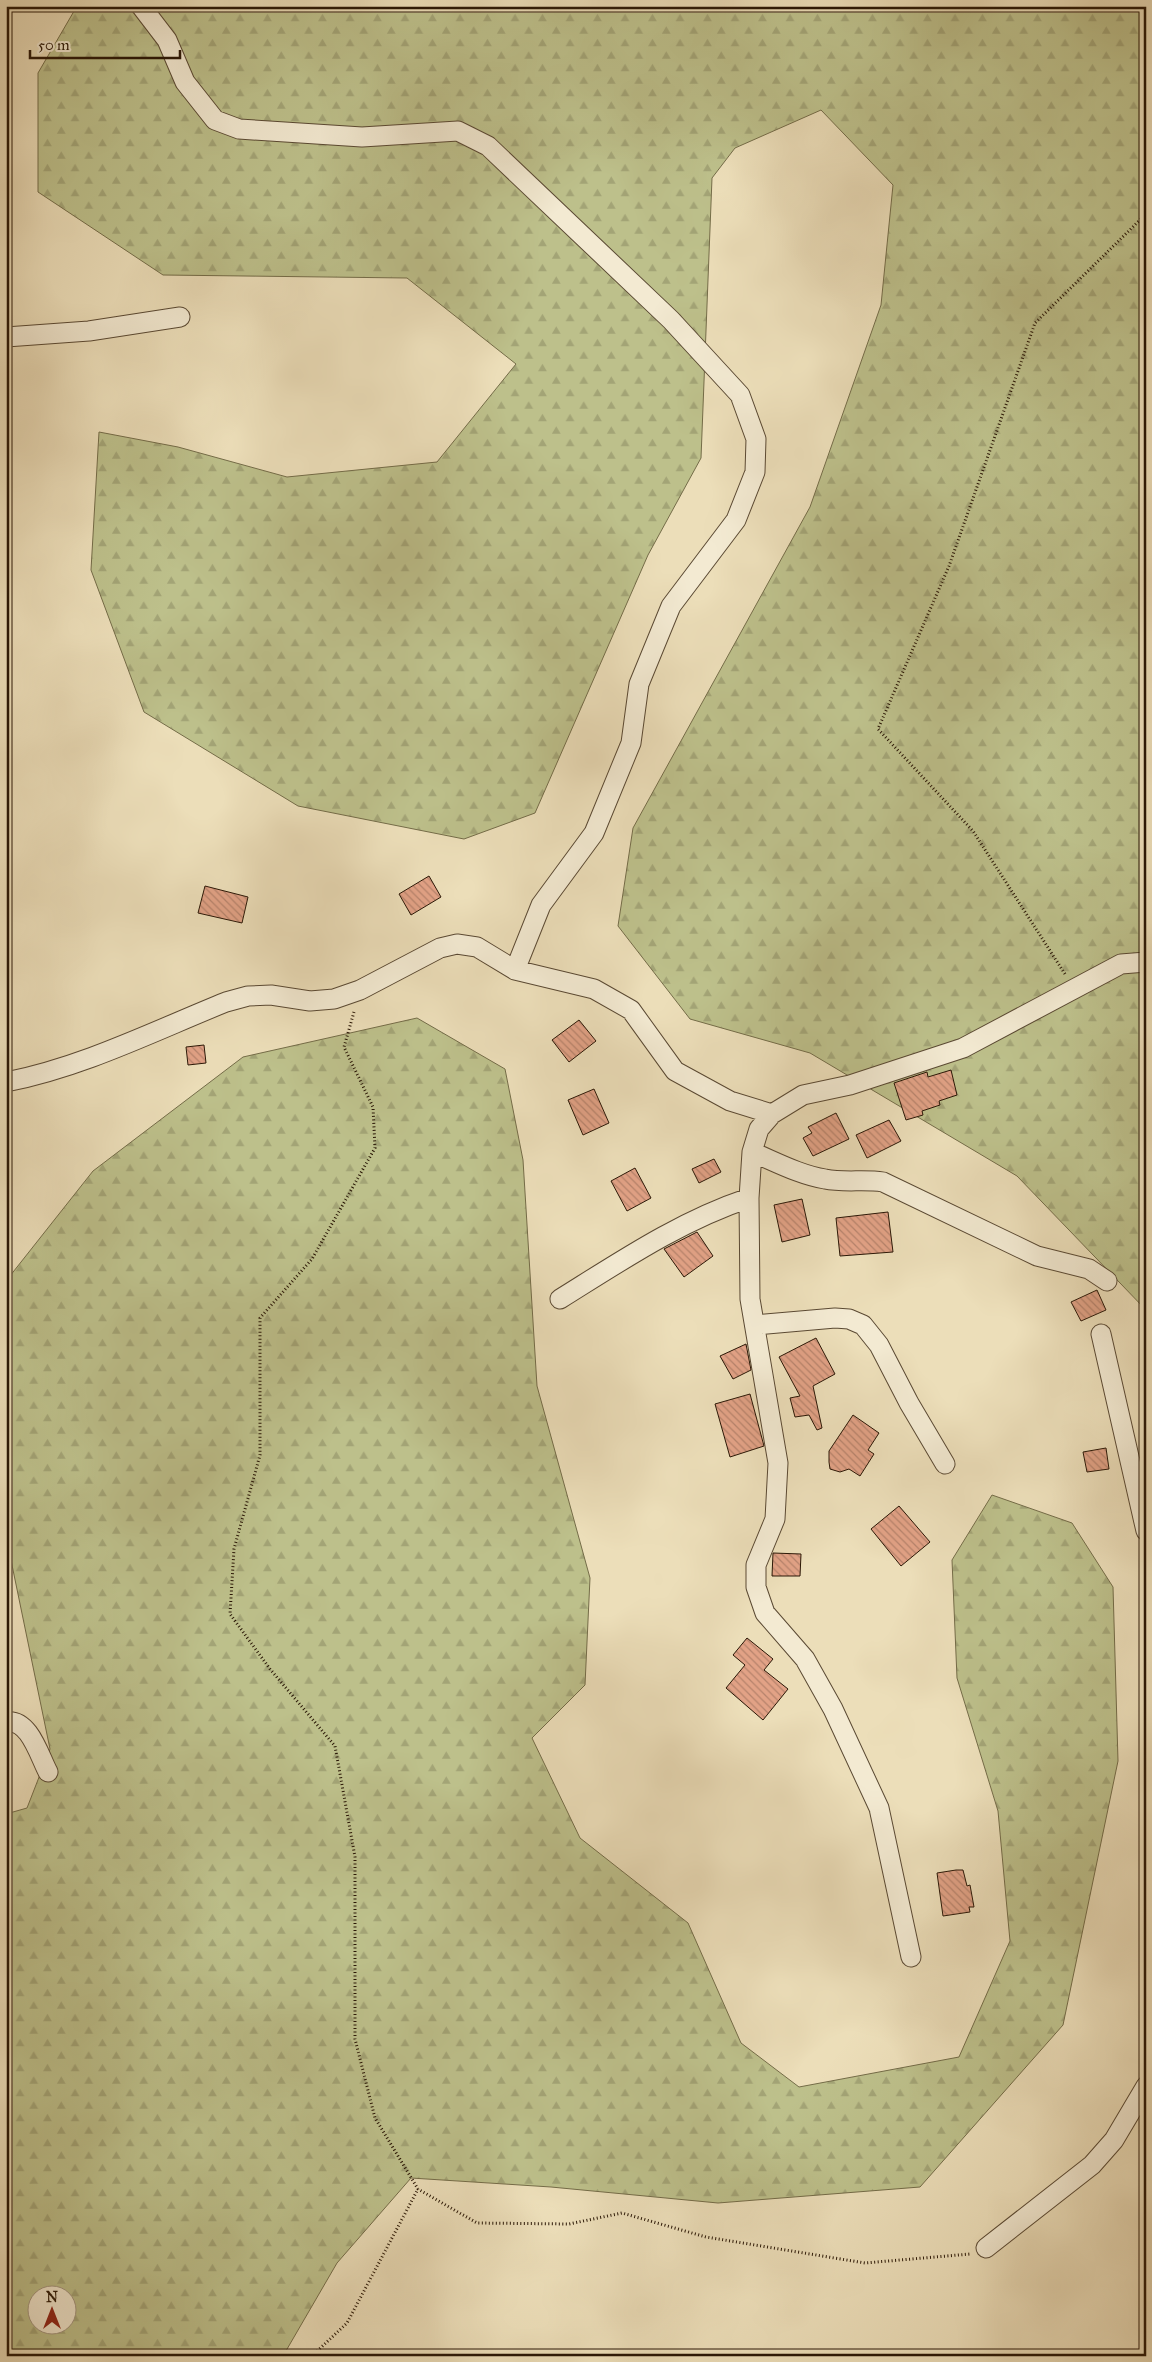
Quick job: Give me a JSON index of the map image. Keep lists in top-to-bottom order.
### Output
{
  "scale_bar": "50 m",
  "north": "top"
}
